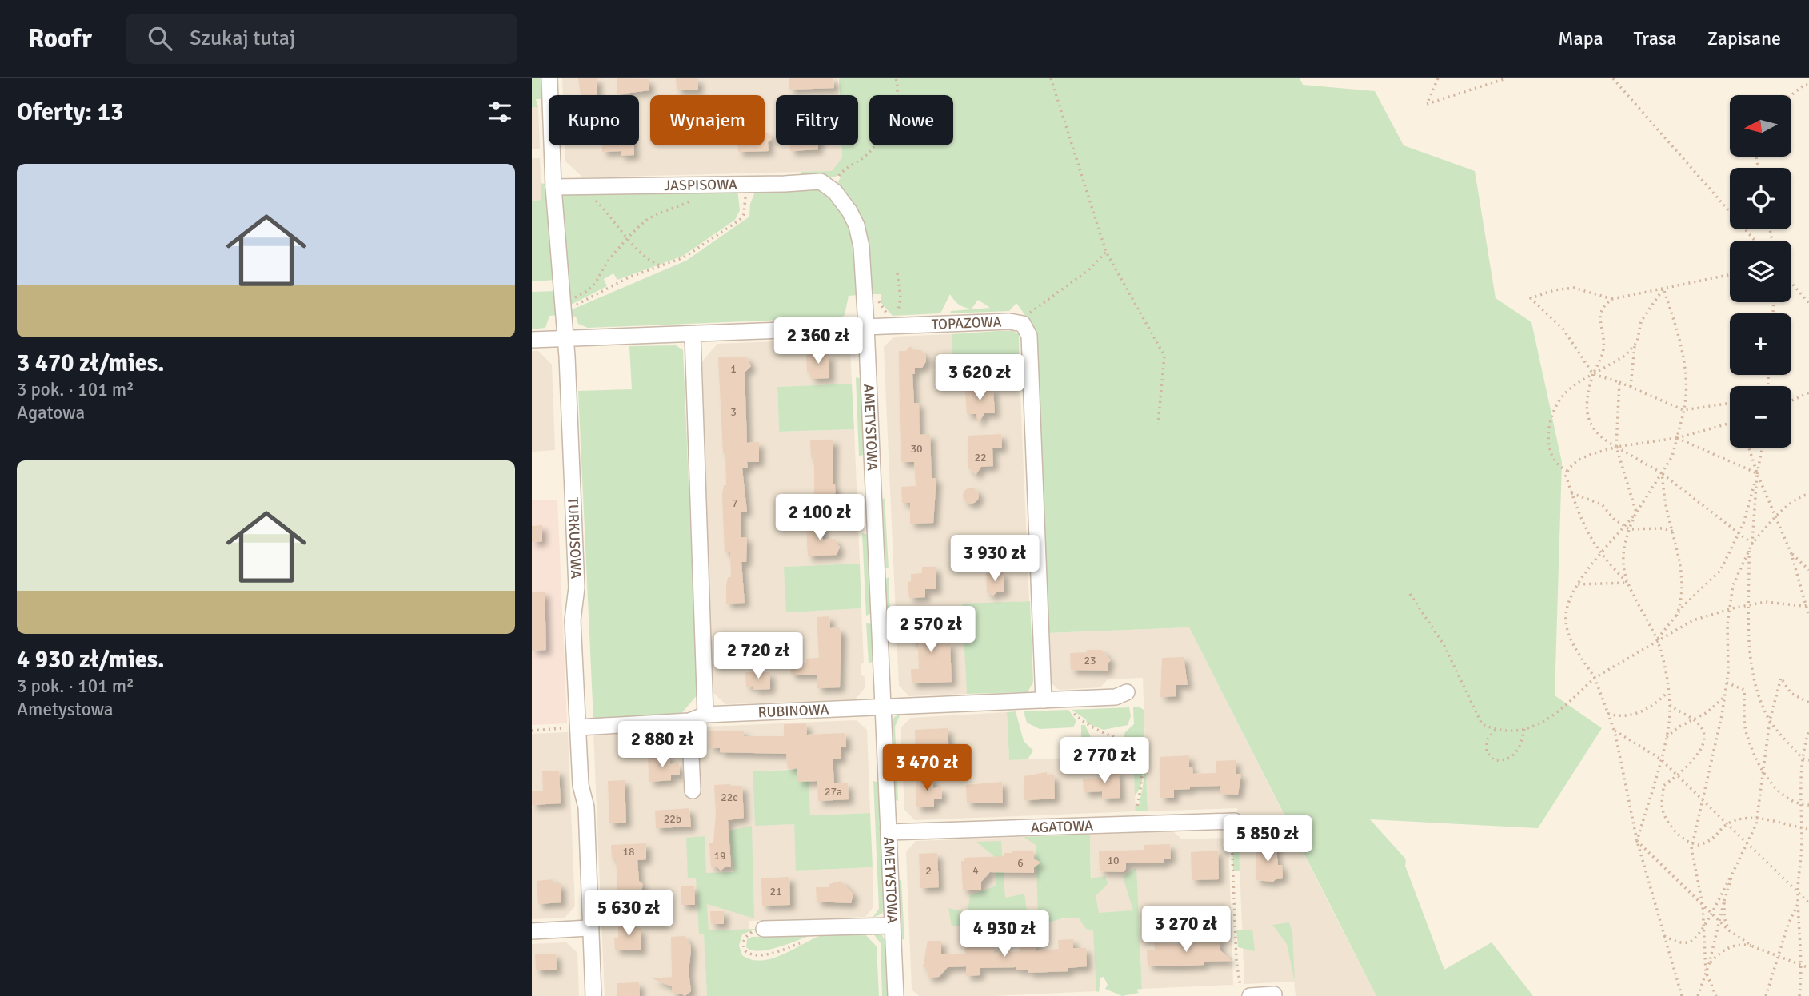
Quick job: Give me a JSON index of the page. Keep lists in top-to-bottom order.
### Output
{
  "streets": {
    "street": [
      "JASPISOWA",
      "TOPAZOWA",
      "AMETYSTOWA",
      "TURKUSOWA",
      "RUBINOWA",
      "AGATOWA"
    ]
  },
  "crossings": [
    ["JASPISOWA", "AMETYSTOWA"],
    ["JASPISOWA", "TURKUSOWA"],
    ["TOPAZOWA", "AMETYSTOWA"],
    ["TOPAZOWA", "TURKUSOWA"],
    ["TOPAZOWA", "RUBINOWA"],
    ["AMETYSTOWA", "RUBINOWA"],
    ["AMETYSTOWA", "AGATOWA"],
    ["TURKUSOWA", "RUBINOWA"]
  ],
  "house_numbers": [
    "1",
    "3",
    "30",
    "22",
    "7",
    "23",
    "27a",
    "22c",
    "22b",
    "18",
    "19",
    "10",
    "6",
    "4",
    "2",
    "21"
  ],
  "north": "left",
  "page": {
    "header": "Roofr",
    "search": "Szukaj tutaj",
    "nav": ["Mapa", "Trasa", "Zapisane"],
    "heading": "Oferty: 13",
    "map_buttons": ["+", "−"],
    "chip": [
      "Kupno",
      "Wynajem",
      "Filtry",
      "Nowe"
    ],
    "list": [
      {
        "name": "3 470 zł/mies.",
        "note": "3 pok. · 101 m² · Agatowa"
      },
      {
        "name": "4 930 zł/mies.",
        "note": "3 pok. · 101 m² · Ametystowa"
      }
    ],
    "price": [
      "2 360 zł",
      "3 620 zł",
      "2 100 zł",
      "3 930 zł",
      "2 570 zł",
      "2 720 zł",
      "2 880 zł",
      "2 770 zł",
      "3 470 zł",
      "5 850 zł",
      "5 630 zł",
      "3 270 zł",
      "4 930 zł"
    ]
  }
}
